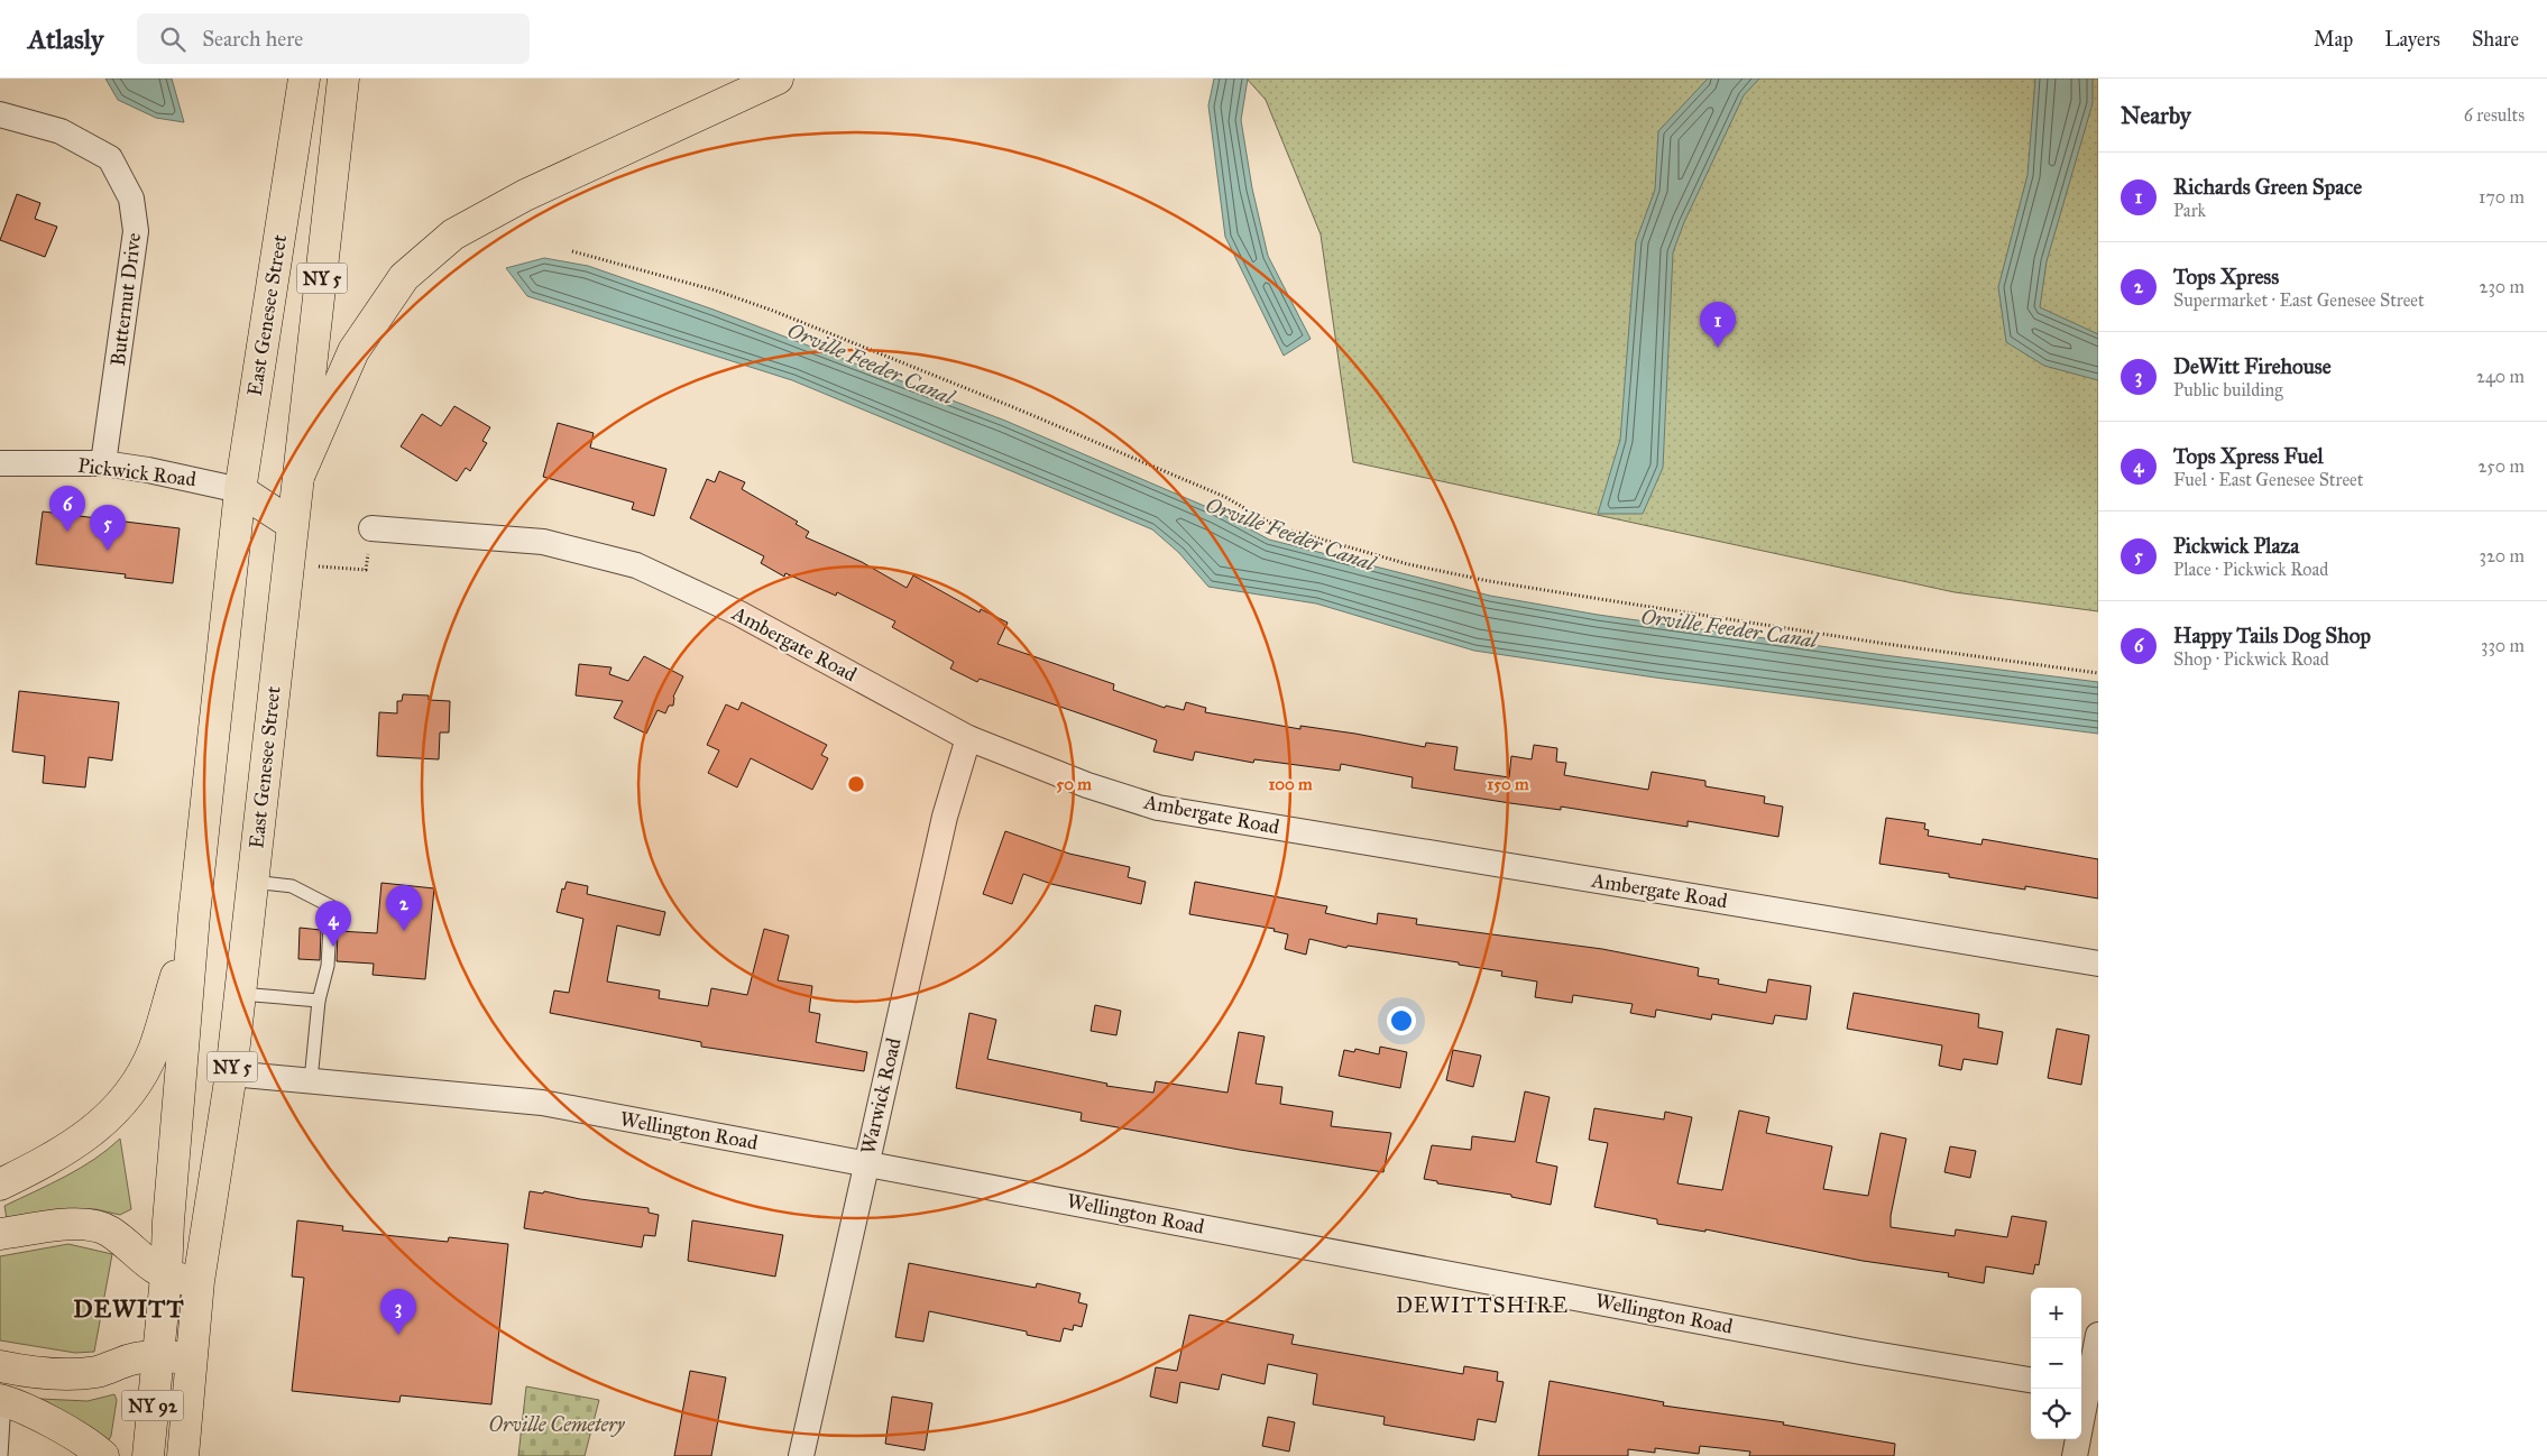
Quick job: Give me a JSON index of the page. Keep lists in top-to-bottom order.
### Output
{
  "streets": {
    "main road": ["NY 5", "East Genesee Street", "NY 92"],
    "street": [
      "Butternut Drive",
      "Pickwick Road",
      "Ambergate Road",
      "Warwick Road",
      "Wellington Road"
    ]
  },
  "crossings": [
    ["NY 5", "East Genesee Street"],
    ["Butternut Drive", "Pickwick Road"],
    ["East Genesee Street", "Pickwick Road"],
    ["East Genesee Street", "Wellington Road"],
    ["Ambergate Road", "Warwick Road"],
    ["Warwick Road", "Wellington Road"]
  ],
  "districts": ["DEWITTSHIRE", "DEWITT"],
  "water": ["Orville Feeder Canal"],
  "parks": ["Orville Cemetery"],
  "page": {
    "header": "Atlasly",
    "search": "Search here",
    "nav": ["Map", "Layers", "Share"],
    "heading": ["Nearby", "6 results"],
    "list": [
      {
        "mark": "1",
        "name": "Richards Green Space",
        "note": "Park",
        "value": "170 m"
      },
      {
        "mark": "2",
        "name": "Tops Xpress",
        "note": "Supermarket · East Genesee Street",
        "value": "230 m"
      },
      {
        "mark": "3",
        "name": "DeWitt Firehouse",
        "note": "Public building",
        "value": "240 m"
      },
      {
        "mark": "4",
        "name": "Tops Xpress Fuel",
        "note": "Fuel · East Genesee Street",
        "value": "250 m"
      },
      {
        "mark": "5",
        "name": "Pickwick Plaza",
        "note": "Place · Pickwick Road",
        "value": "320 m"
      },
      {
        "mark": "6",
        "name": "Happy Tails Dog Shop",
        "note": "Shop · Pickwick Road",
        "value": "330 m"
      }
    ],
    "pins": [
      "1",
      "6",
      "5",
      "2",
      "4",
      "3"
    ],
    "map_buttons": ["+", "−"]
  },
  "rings": ["50 m", "100 m", "150 m"]
}
